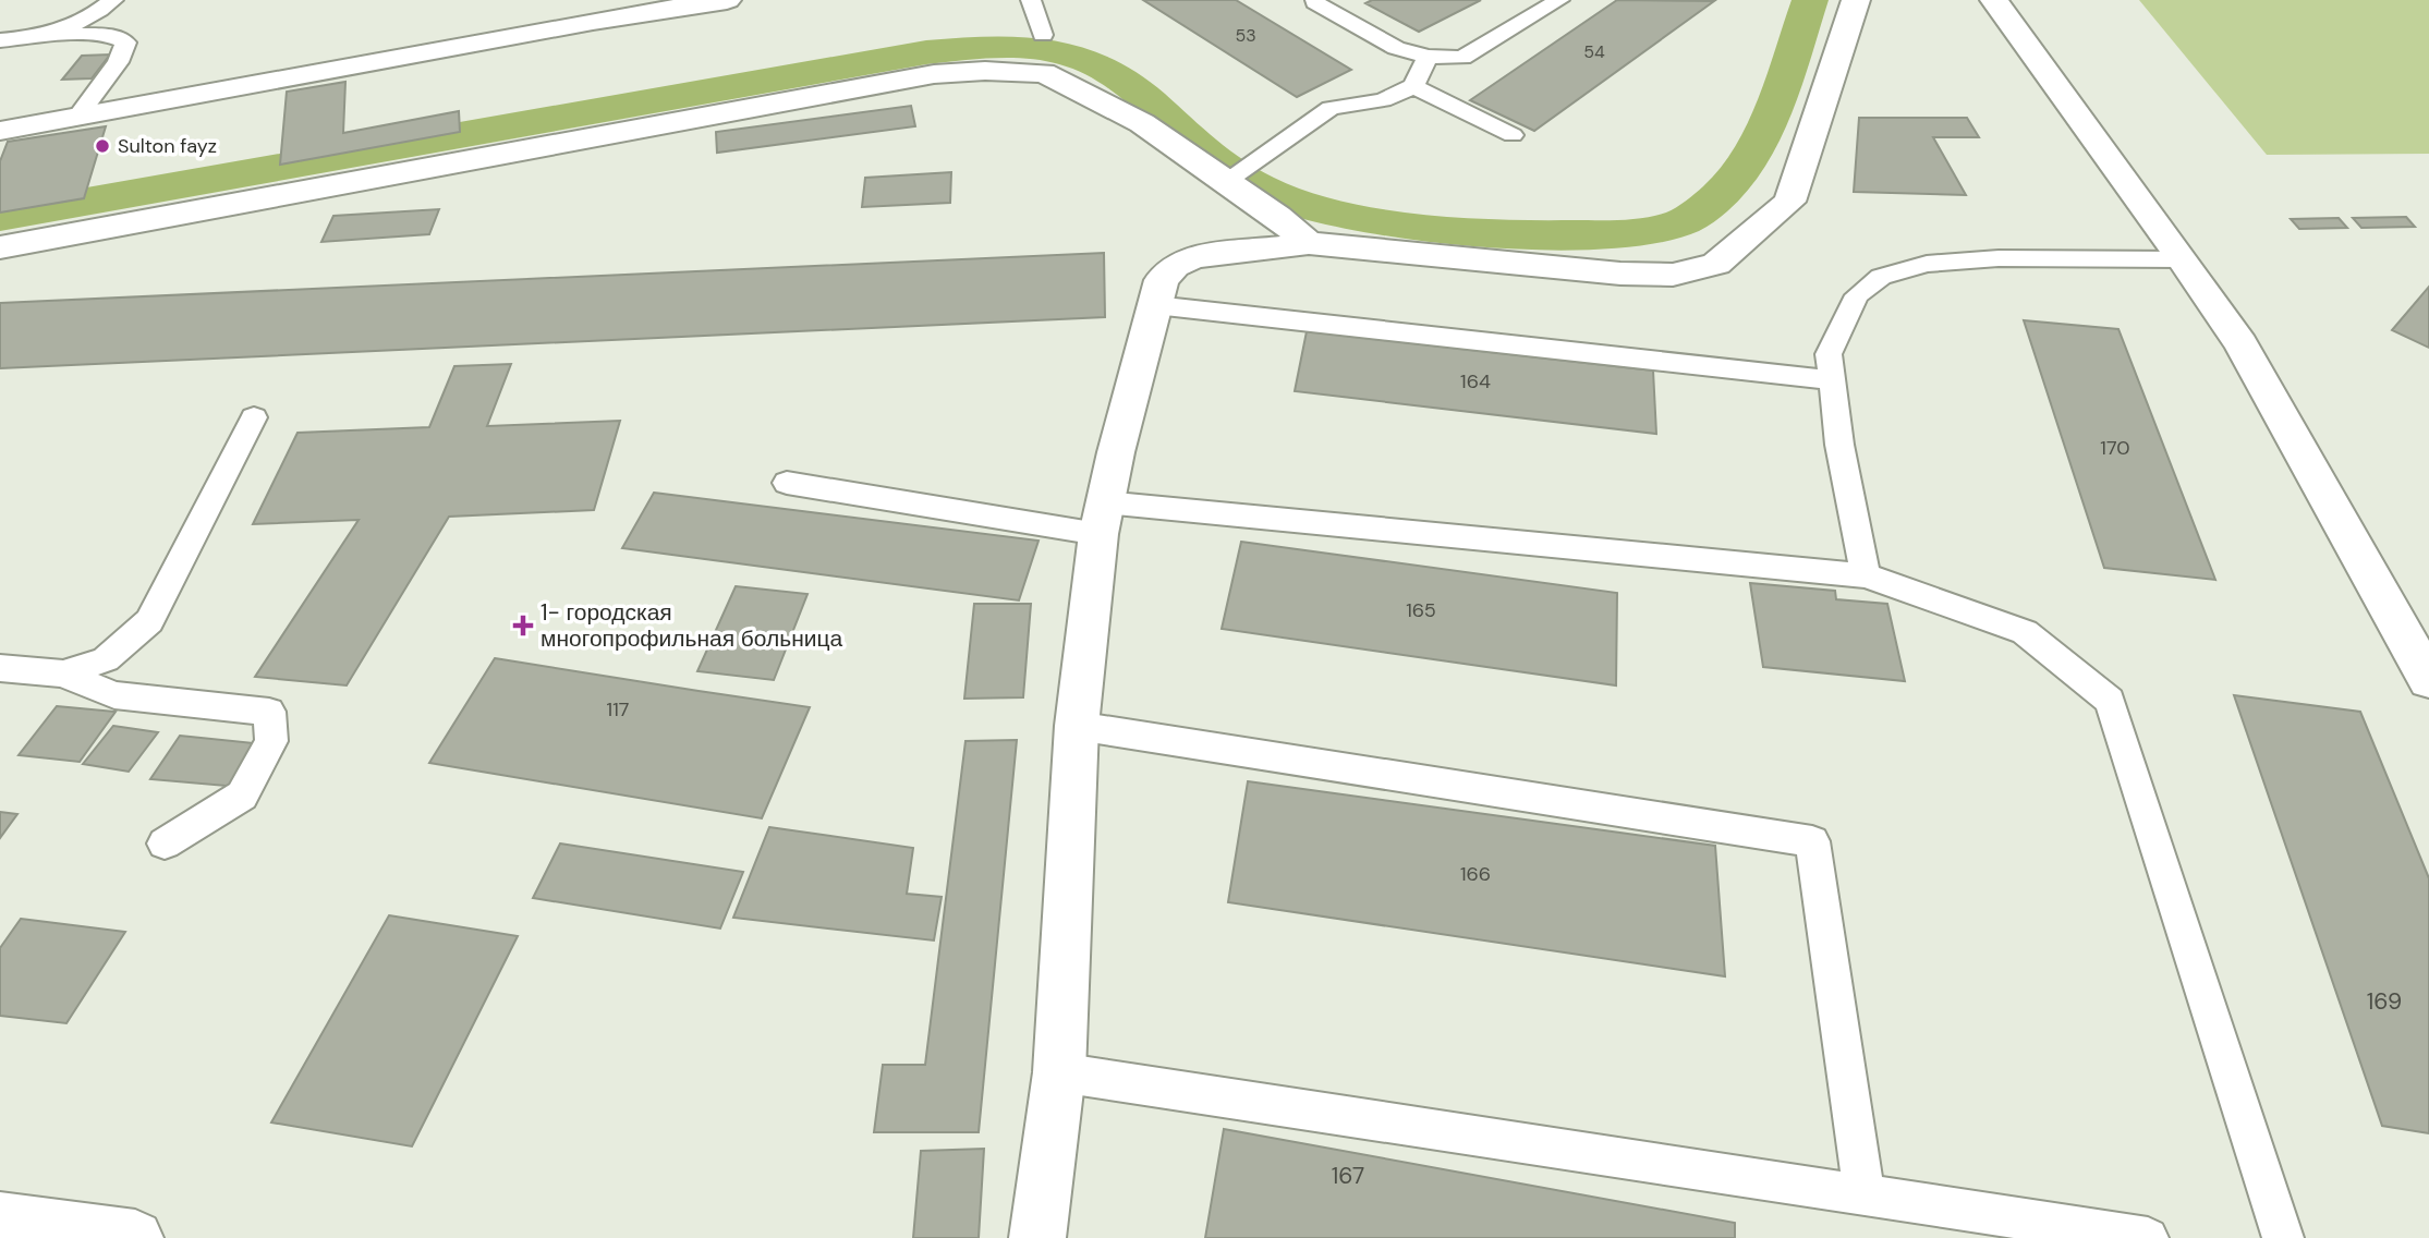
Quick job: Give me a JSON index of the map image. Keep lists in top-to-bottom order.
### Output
{
  "places": {
    "other": ["Sulton fayz"],
    "health": ["1- городская многопрофильная больница"]
  },
  "house_numbers": [
    "53",
    "54",
    "164",
    "170",
    "165",
    "117",
    "166",
    "169",
    "167"
  ]
}
